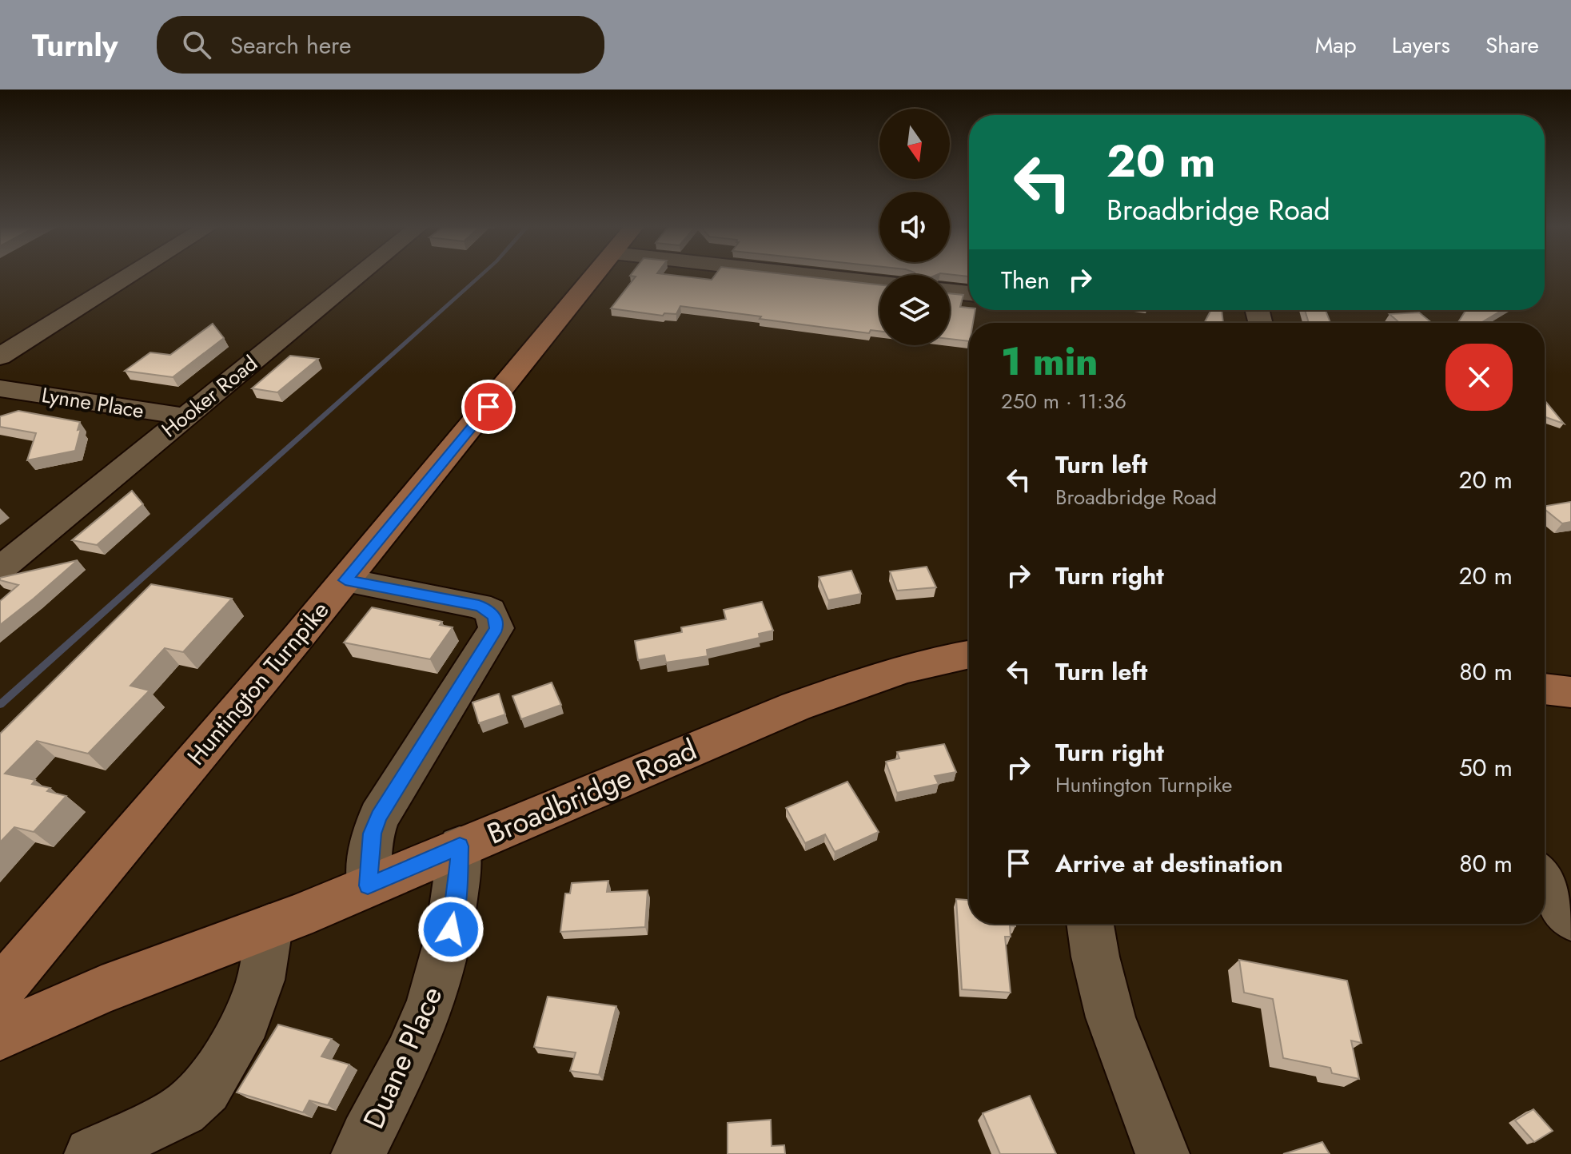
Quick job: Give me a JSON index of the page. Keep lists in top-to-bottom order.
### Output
{
  "streets": {
    "main road": ["Huntington Turnpike", "Broadbridge Road"],
    "street": ["Hooker Road", "Lynne Place", "Duane Place"]
  },
  "crossings": [
    ["Hooker Road", "Lynne Place"],
    ["Broadbridge Road", "Duane Place"]
  ],
  "north": "bottom",
  "page": {
    "header": "Turnly",
    "search": "Search here",
    "nav": ["Map", "Layers", "Share"],
    "turn": ["20 m", "Broadbridge Road"],
    "then": "Then",
    "heading": ["1 min", "250 m · 11:36"],
    "list": [
      {
        "name": "Turn left",
        "note": "Broadbridge Road",
        "value": "20 m"
      },
      {
        "name": "Turn right",
        "value": "20 m"
      },
      {
        "name": "Turn left",
        "value": "80 m"
      },
      {
        "name": "Turn right",
        "note": "Huntington Turnpike",
        "value": "50 m"
      },
      {
        "name": "Arrive at destination",
        "value": "80 m"
      }
    ]
  }
}
